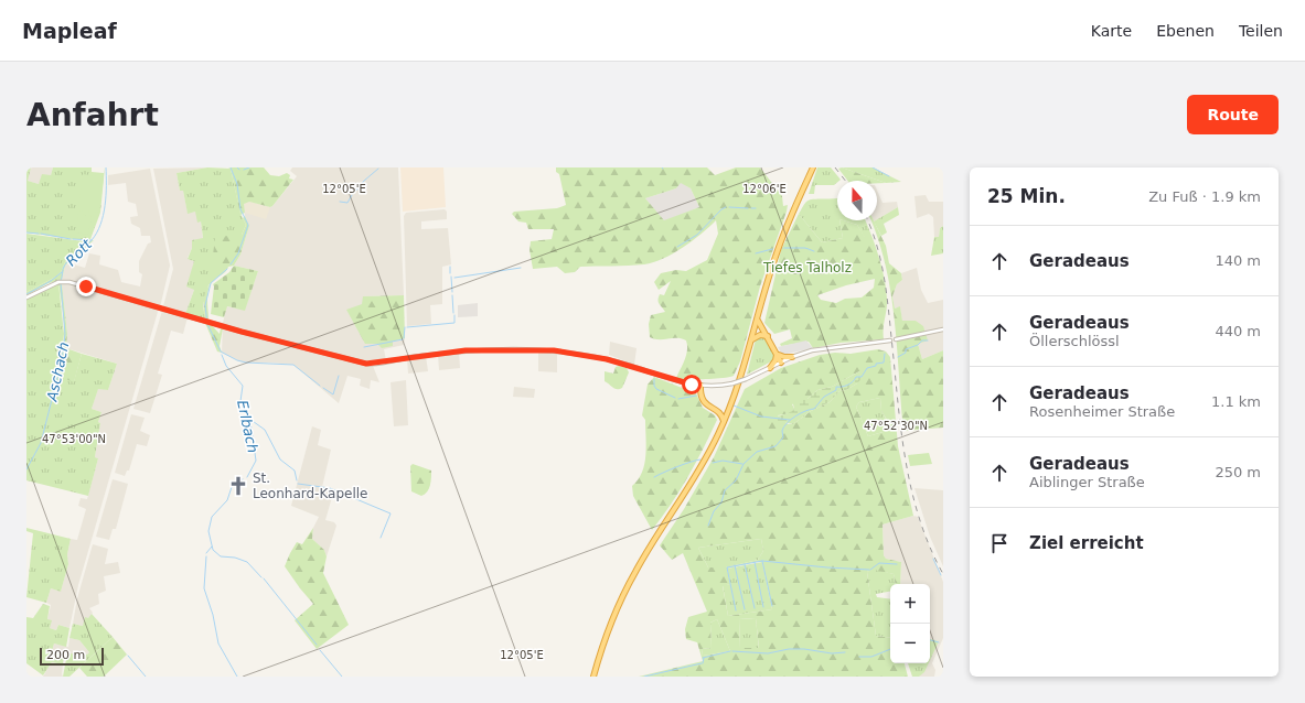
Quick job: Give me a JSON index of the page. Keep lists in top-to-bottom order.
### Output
{
  "water": ["Rott", "Aschach", "Erlbach"],
  "parks": ["Tiefes Talholz"],
  "places": {
    "church": ["St. Leonhard-Kapelle"]
  },
  "scale_bar": "200 m",
  "north": "top",
  "page": {
    "header": "Mapleaf",
    "nav": ["Karte", "Ebenen", "Teilen"],
    "buttons": "Route",
    "title": "Anfahrt",
    "heading": ["25 Min.", "Zu Fuß · 1.9 km"],
    "list": [
      ["Geradeaus", "140 m"],
      ["Geradeaus", "Öllerschlössl", "440 m"],
      ["Geradeaus", "Rosenheimer Straße", "1.1 km"],
      ["Geradeaus", "Aiblinger Straße", "250 m"],
      "Ziel erreicht"
    ],
    "map_buttons": ["+", "−"],
    "scale": "200 m"
  },
  "coordinates": [
    "12°05'E",
    "12°06'E",
    "47°52'30\"N",
    "47°53'00\"N"
  ]
}
